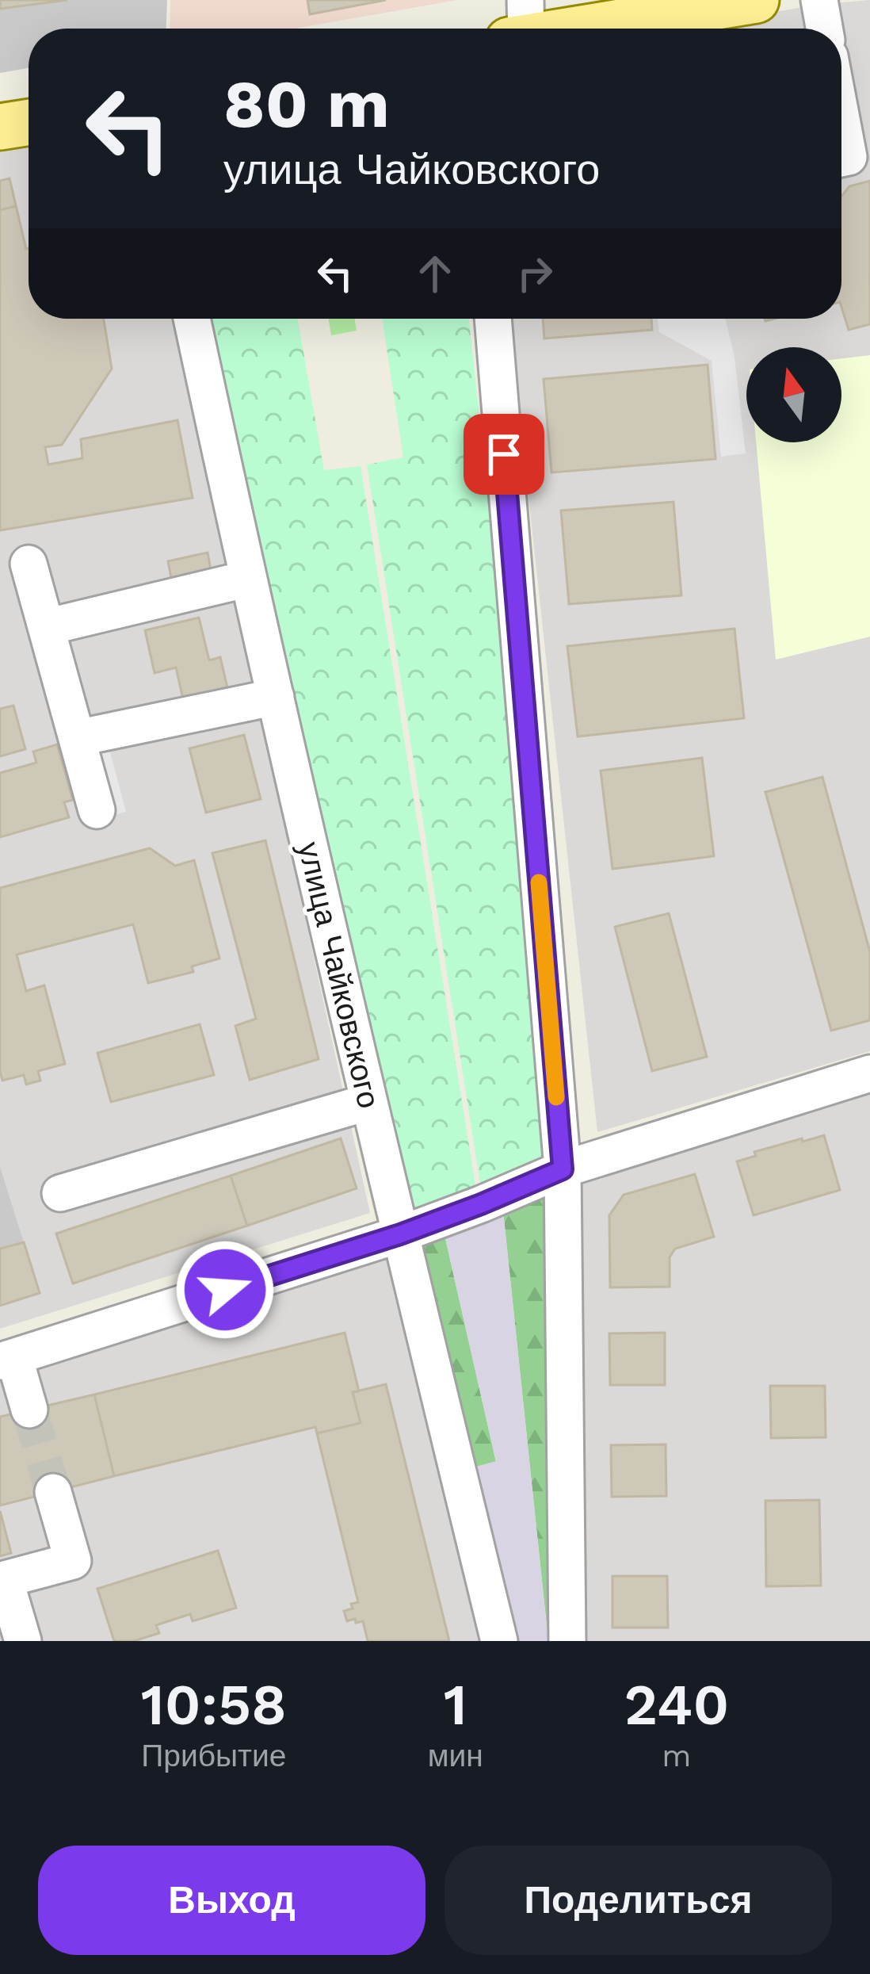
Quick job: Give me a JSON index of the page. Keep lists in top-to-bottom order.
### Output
{
  "streets": {
    "street": ["улица Чайковского"]
  },
  "north": "top",
  "page": {
    "turn": ["80 m", "улица Чайковского"],
    "eta": [
      "10:58",
      "Прибытие",
      "1",
      "мин",
      "240",
      "m"
    ],
    "buttons": ["Выход", "Поделиться"]
  }
}
